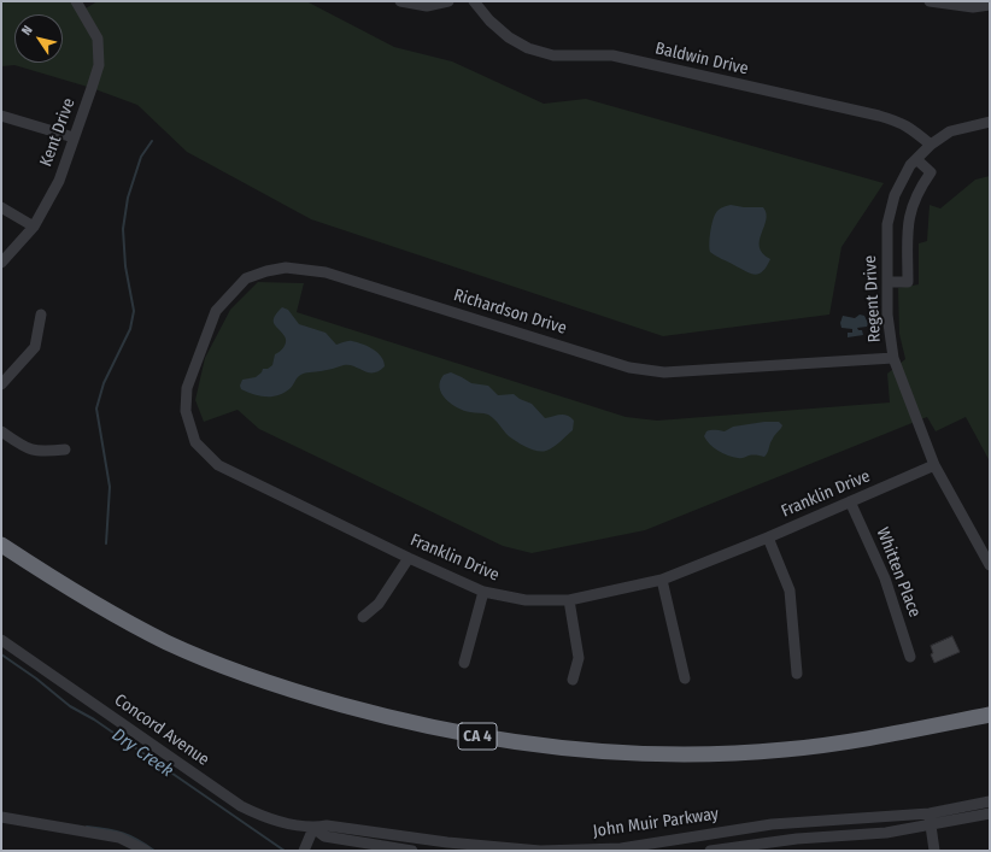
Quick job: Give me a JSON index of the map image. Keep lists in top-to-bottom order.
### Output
{
  "streets": {
    "highway": ["CA 4"],
    "street": [
      "Baldwin Drive",
      "Kent Drive",
      "Regent Drive",
      "Richardson Drive",
      "Franklin Drive",
      "Whitten Place",
      "Concord Avenue",
      "John Muir Parkway"
    ]
  },
  "crossings": [
    ["Baldwin Drive", "Regent Drive"],
    ["Regent Drive", "Richardson Drive"],
    ["Regent Drive", "Franklin Drive"],
    ["Richardson Drive", "Franklin Drive"],
    ["Franklin Drive", "Whitten Place"],
    ["Concord Avenue", "John Muir Parkway"]
  ],
  "water": ["Dry Creek"],
  "north": "top left"
}
